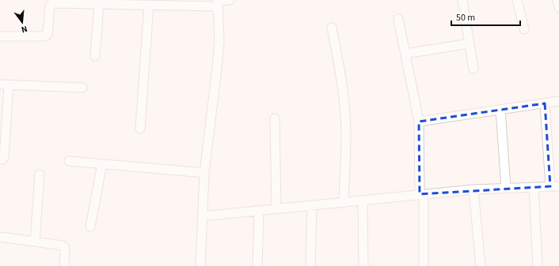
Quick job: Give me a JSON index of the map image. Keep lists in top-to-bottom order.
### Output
{
  "scale_bar": "50 m",
  "north": "bottom"
}
